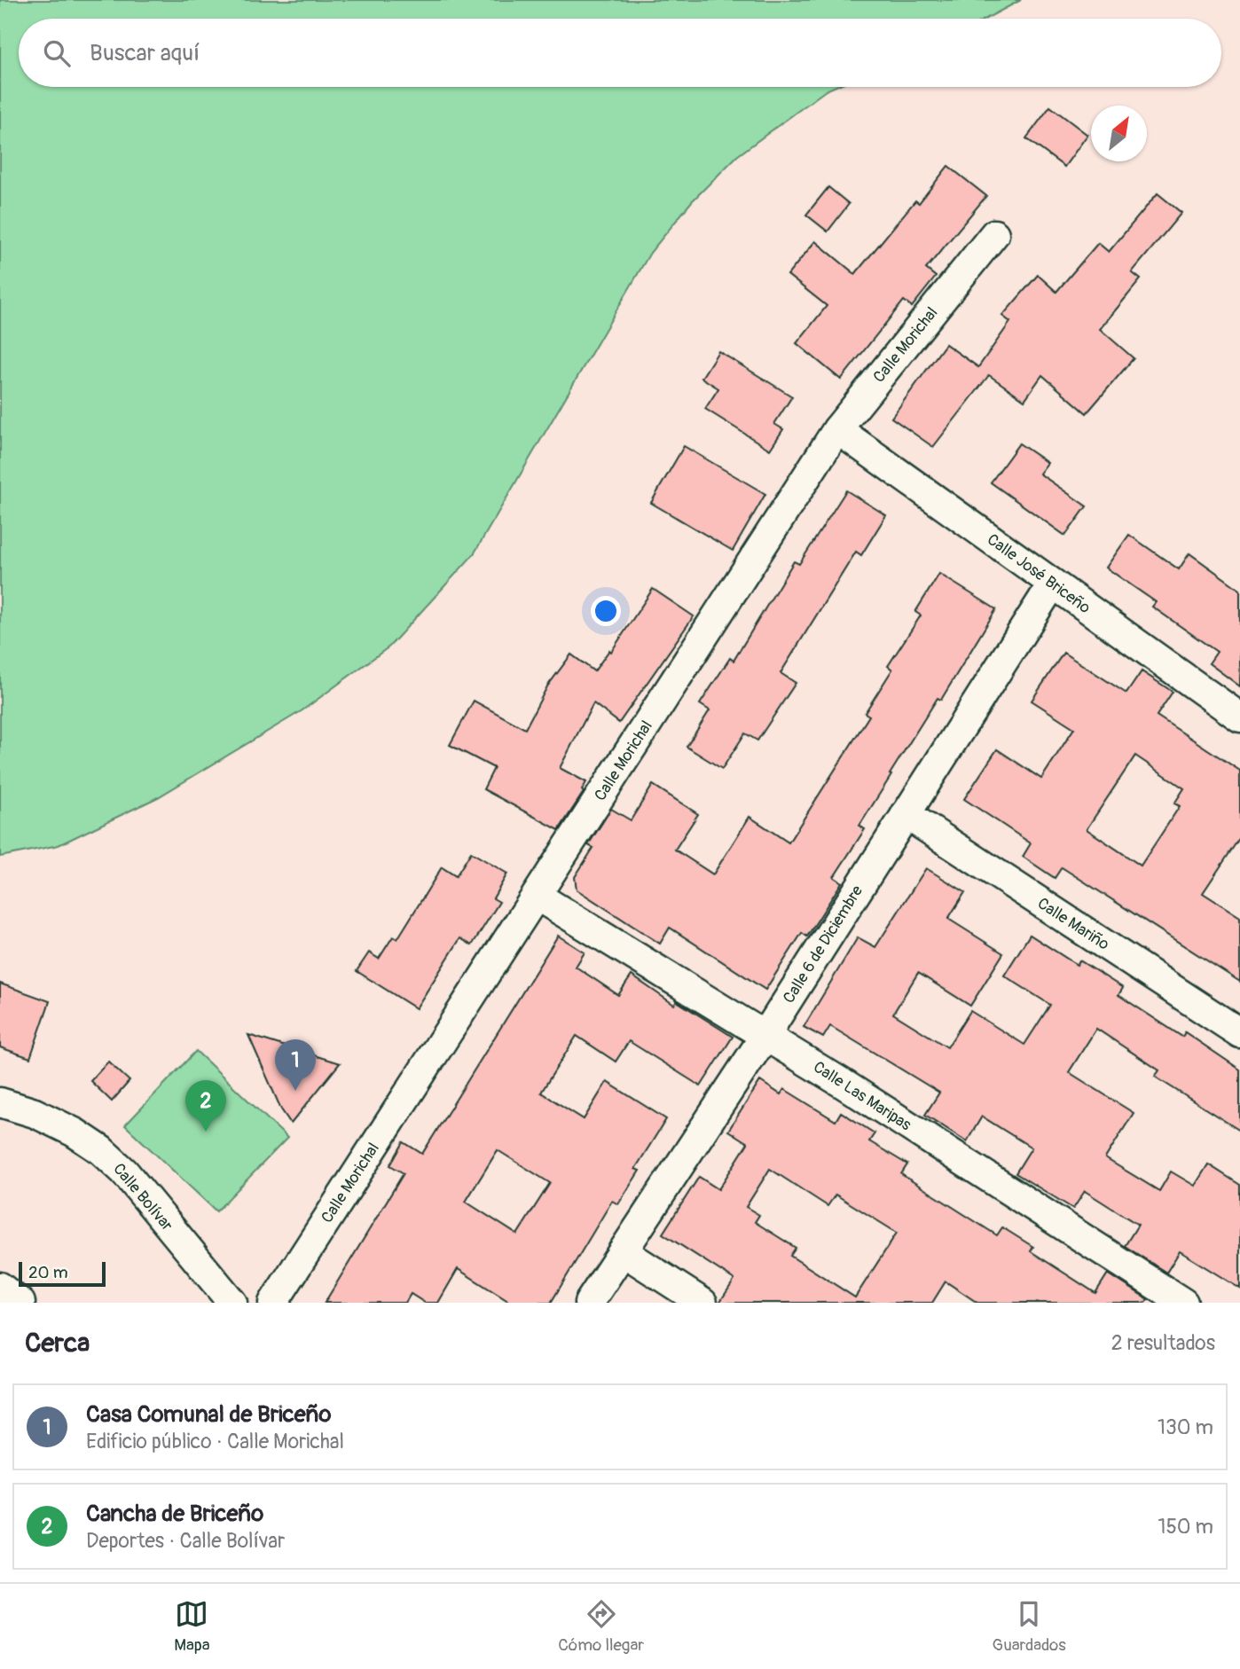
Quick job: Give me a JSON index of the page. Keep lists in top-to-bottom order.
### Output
{
  "streets": {
    "street": [
      "Calle Morichal",
      "Calle José Briceño",
      "Calle Mariño",
      "Calle 6 de Diciembre",
      "Calle Las Maripas",
      "Calle Bolívar"
    ]
  },
  "crossings": [
    ["Calle Morichal", "Calle José Briceño"],
    ["Calle Morichal", "Calle Las Maripas"],
    ["Calle José Briceño", "Calle 6 de Diciembre"],
    ["Calle Mariño", "Calle 6 de Diciembre"],
    ["Calle 6 de Diciembre", "Calle Las Maripas"]
  ],
  "scale_bar": "20 m",
  "north": "top right",
  "page": {
    "search": "Buscar aquí",
    "pins": ["1", "2"],
    "scale": "20 m",
    "heading": ["Cerca", "2 resultados"],
    "list": [
      {
        "mark": "1",
        "name": "Casa Comunal de Briceño",
        "note": "Edificio público · Calle Morichal",
        "value": "130 m"
      },
      {
        "mark": "2",
        "name": "Cancha de Briceño",
        "note": "Deportes · Calle Bolívar",
        "value": "150 m"
      }
    ],
    "nav": ["Mapa", "Cómo llegar", "Guardados"]
  }
}
